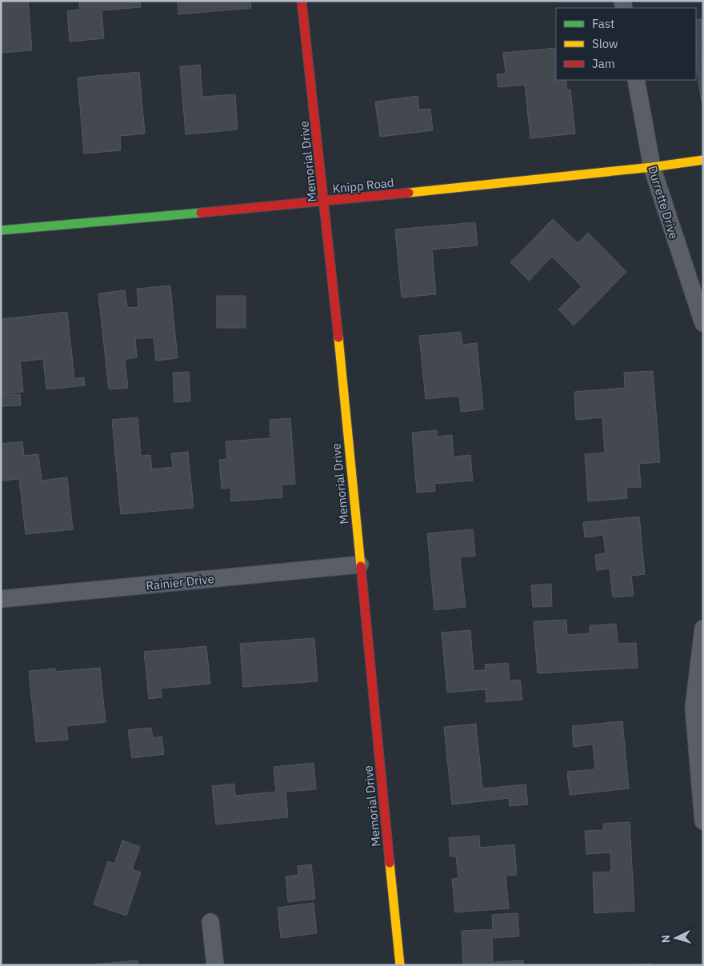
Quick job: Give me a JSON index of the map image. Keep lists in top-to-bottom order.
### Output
{
  "streets": {
    "street": [
      "Memorial Drive",
      "Knipp Road",
      "Durrette Drive",
      "Rainier Drive"
    ]
  },
  "crossings": [
    ["Memorial Drive", "Knipp Road"],
    ["Memorial Drive", "Rainier Drive"],
    ["Knipp Road", "Durrette Drive"]
  ],
  "legend": ["Fast", "Slow", "Jam"],
  "north": "left"
}
